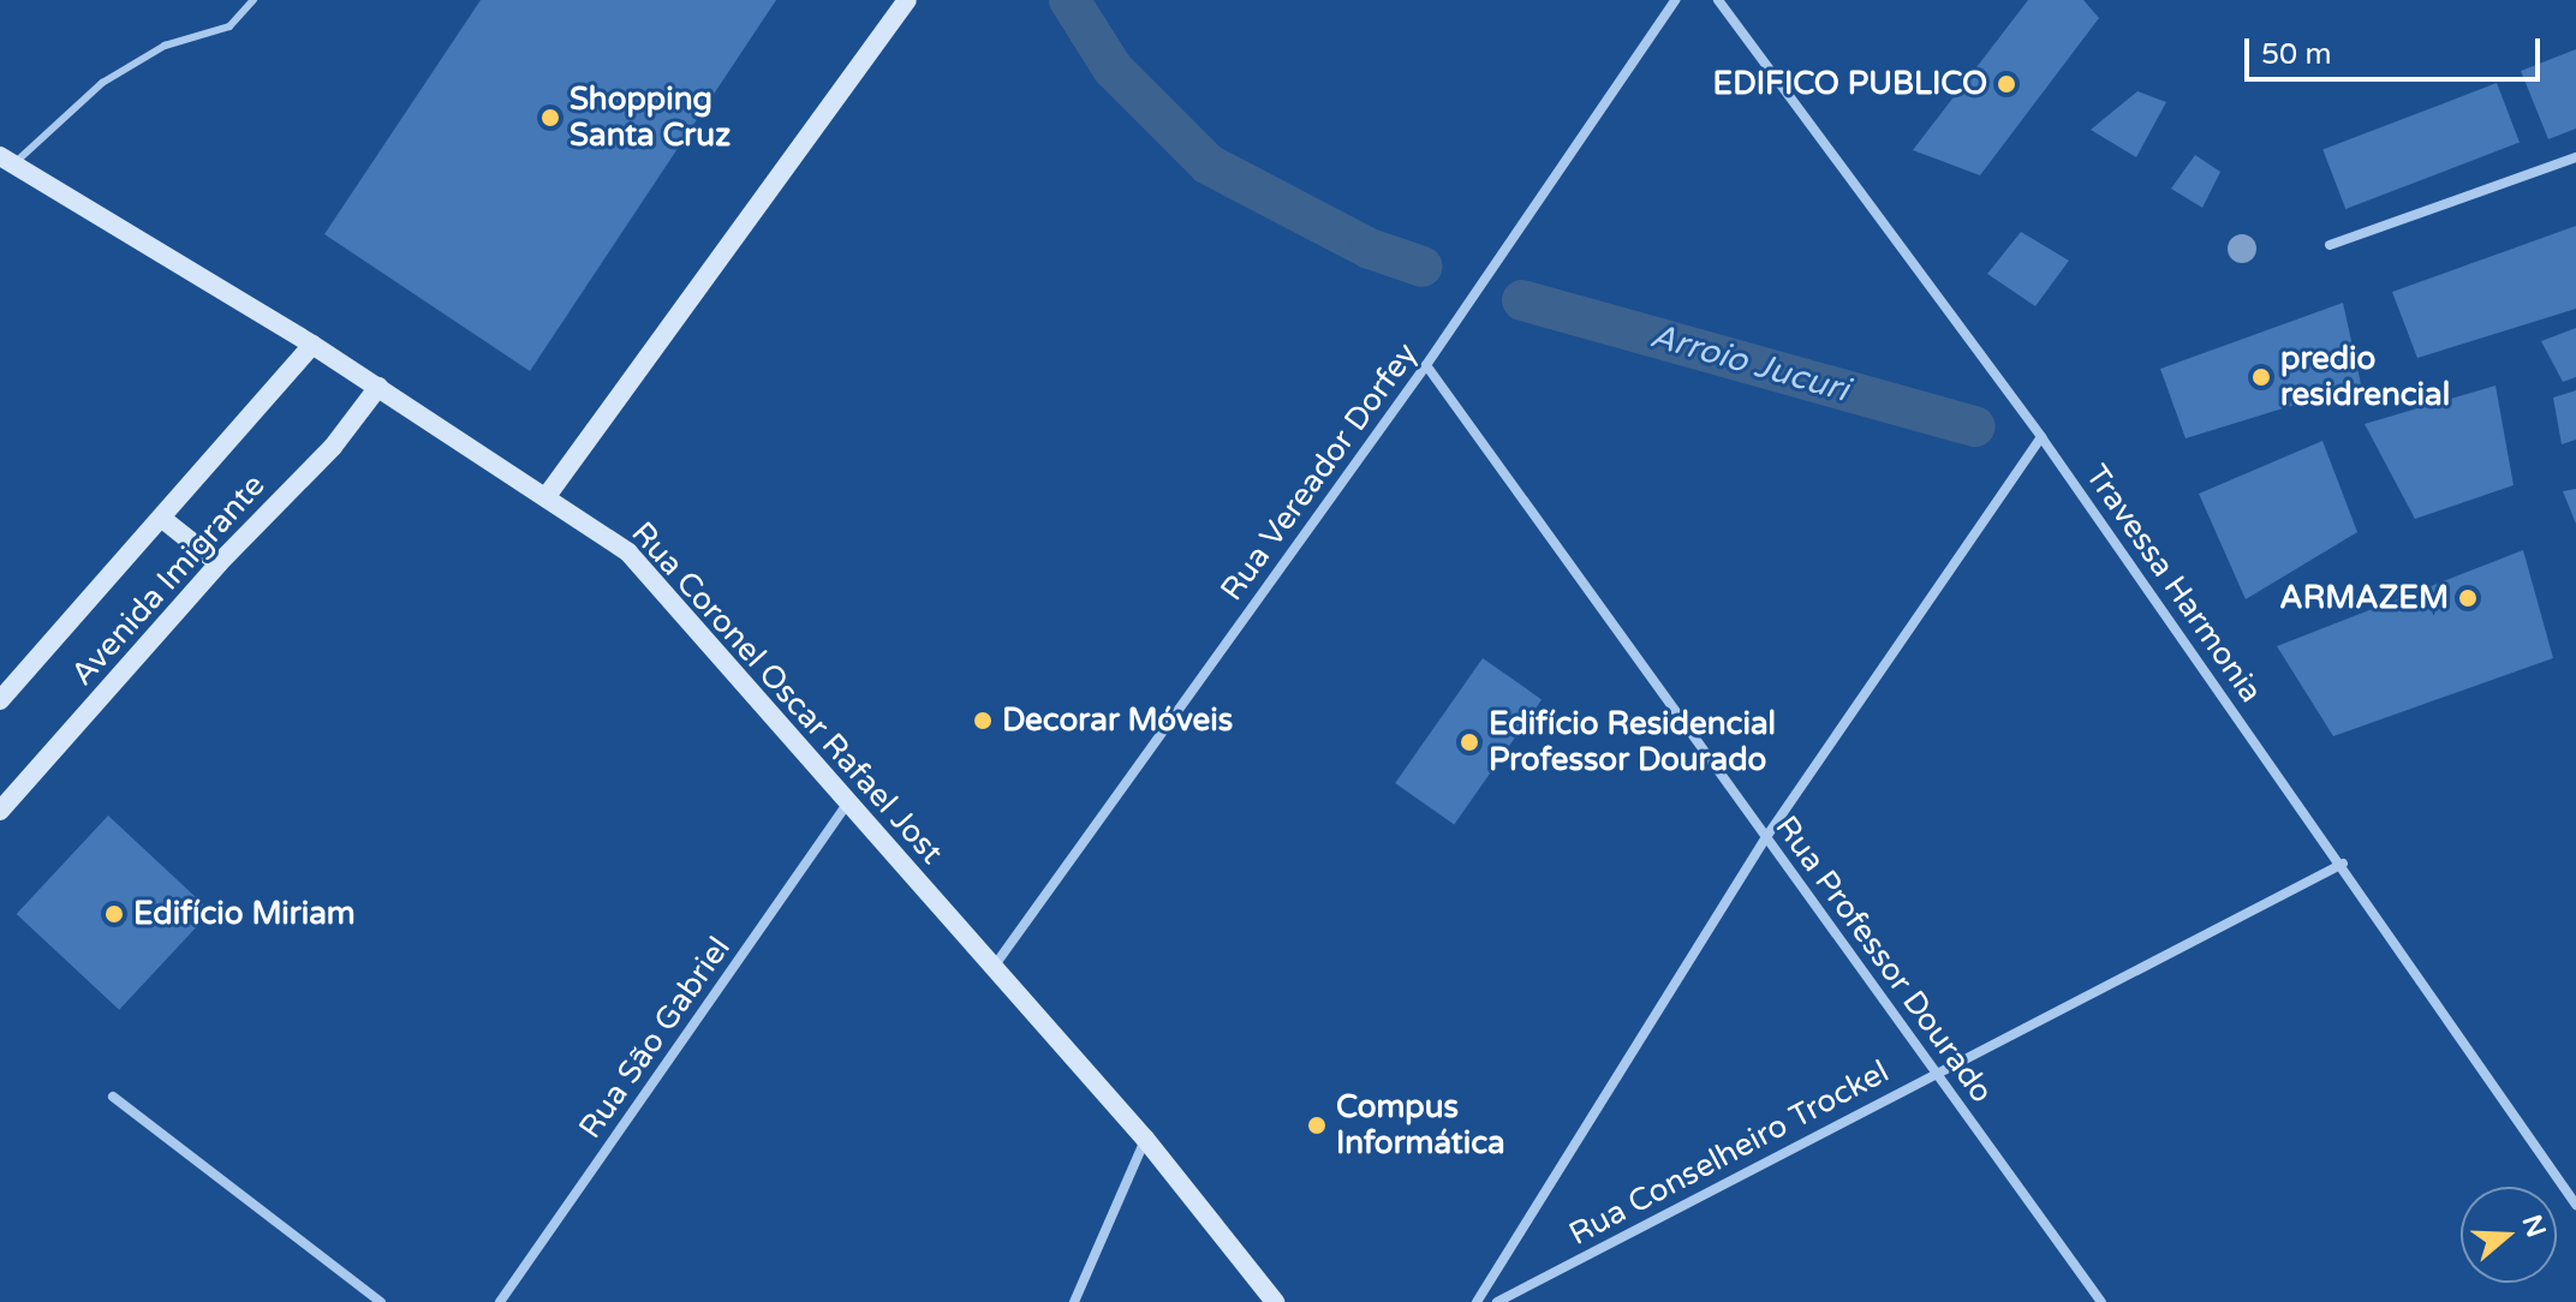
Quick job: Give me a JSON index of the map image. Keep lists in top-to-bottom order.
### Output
{
  "streets": {
    "street": [
      "Rua Vereador Dorfey",
      "Avenida Imigrante",
      "Travessa Harmonia",
      "Rua Coronel Oscar Rafael Jost",
      "Rua Professor Dourado",
      "Rua São Gabriel",
      "Rua Conselheiro Trockel"
    ]
  },
  "crossings": [
    ["Rua Vereador Dorfey", "Rua Coronel Oscar Rafael Jost"],
    ["Rua Vereador Dorfey", "Rua Professor Dourado"],
    ["Avenida Imigrante", "Rua Coronel Oscar Rafael Jost"],
    ["Travessa Harmonia", "Rua Conselheiro Trockel"],
    ["Rua Coronel Oscar Rafael Jost", "Rua São Gabriel"],
    ["Rua Professor Dourado", "Rua Conselheiro Trockel"]
  ],
  "water": ["Arroio Jucuri"],
  "places": [
    "EDIFICO PUBLICO",
    "Shopping Santa Cruz",
    "predio residrencial",
    "ARMAZEM",
    "Decorar Móveis",
    "Edifício Residencial Professor Dourado",
    "Edifício Miriam",
    "Compus Informática"
  ],
  "scale_bar": "50 m",
  "north": "right"
}
